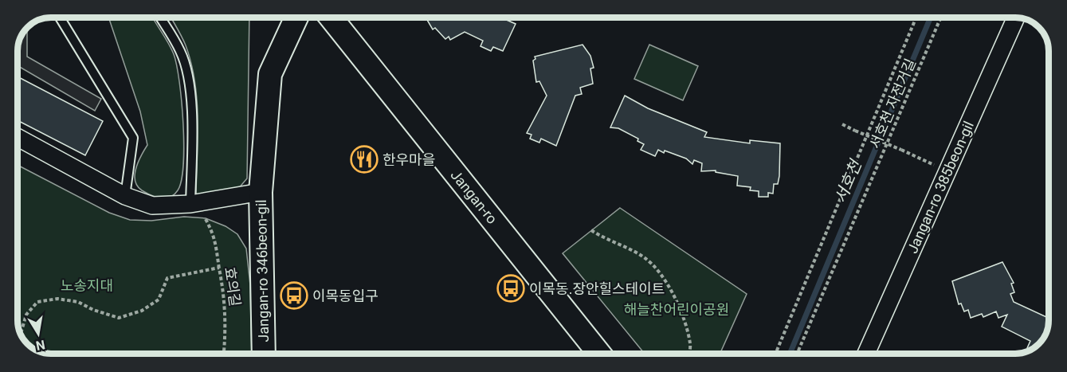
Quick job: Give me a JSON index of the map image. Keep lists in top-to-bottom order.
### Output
{
  "streets": {
    "main road": ["Jangan-ro", "Jangan-ro 346beon-gil"],
    "street": ["Jangan-ro 385beon-gil"],
    "path": ["서호천 자전거길", "효의길"]
  },
  "water": ["서호천"],
  "parks": ["노송지대", "해늘찬어린이공원"],
  "places": {
    "restaurant": ["한우마을"],
    "bus stop": ["이목동.장안힐스테이트", "이목동입구"]
  },
  "north": "bottom"
}
